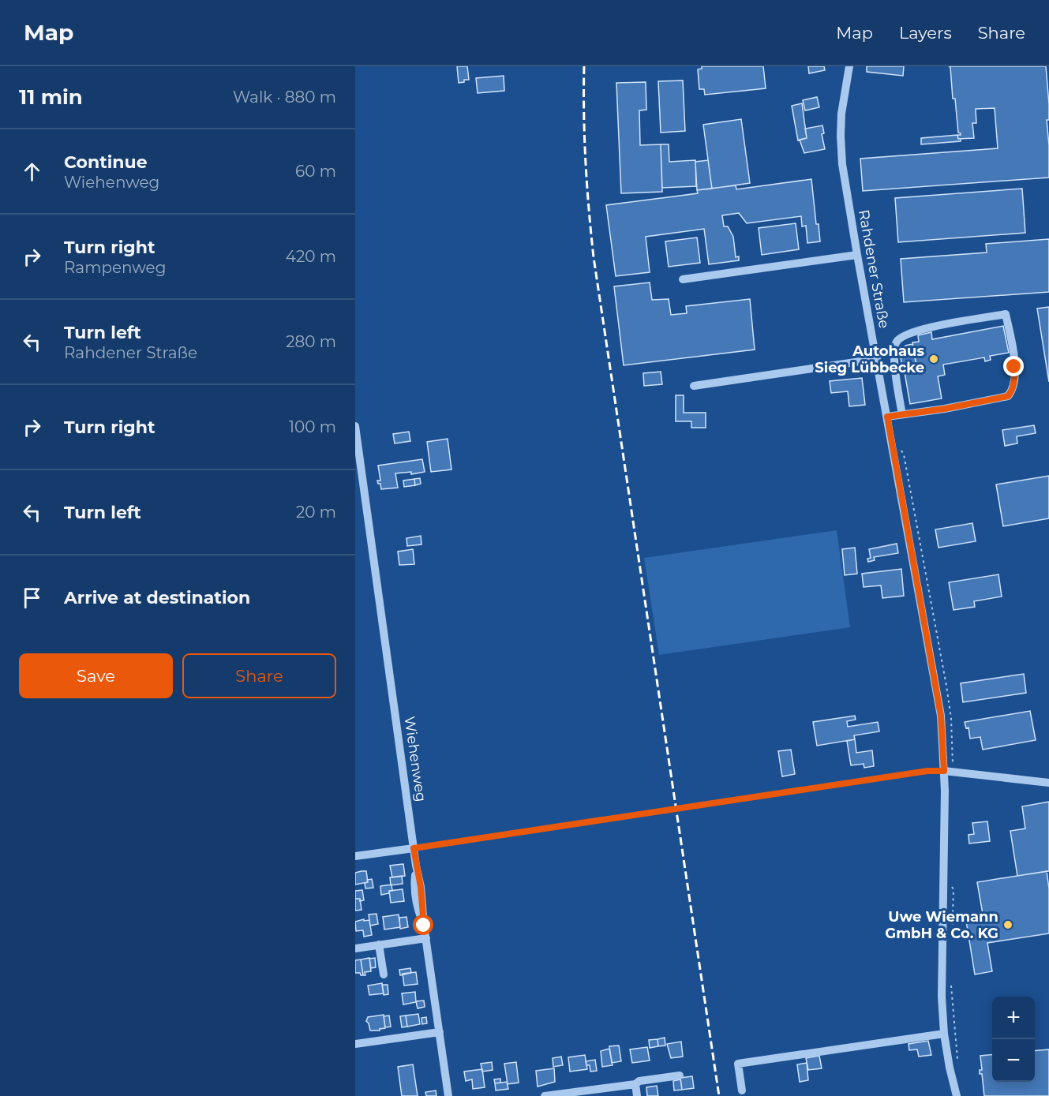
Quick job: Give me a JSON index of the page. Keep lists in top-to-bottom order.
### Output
{
  "streets": {
    "street": ["Rahdener Straße", "Wiehenweg"]
  },
  "places": ["Autohaus Sieg Lübbecke", "Uwe Wiemann GmbH & Co. KG"],
  "page": {
    "header": "Map",
    "nav": ["Map", "Layers", "Share"],
    "heading": ["11 min", "Walk · 880 m"],
    "list": [
      ["Continue", "Wiehenweg", "60 m"],
      ["Turn right", "Rampenweg", "420 m"],
      ["Turn left", "Rahdener Straße", "280 m"],
      ["Turn right", "100 m"],
      ["Turn left", "20 m"],
      "Arrive at destination"
    ],
    "buttons": ["Save", "Share"],
    "map_buttons": ["+", "−"]
  }
}
